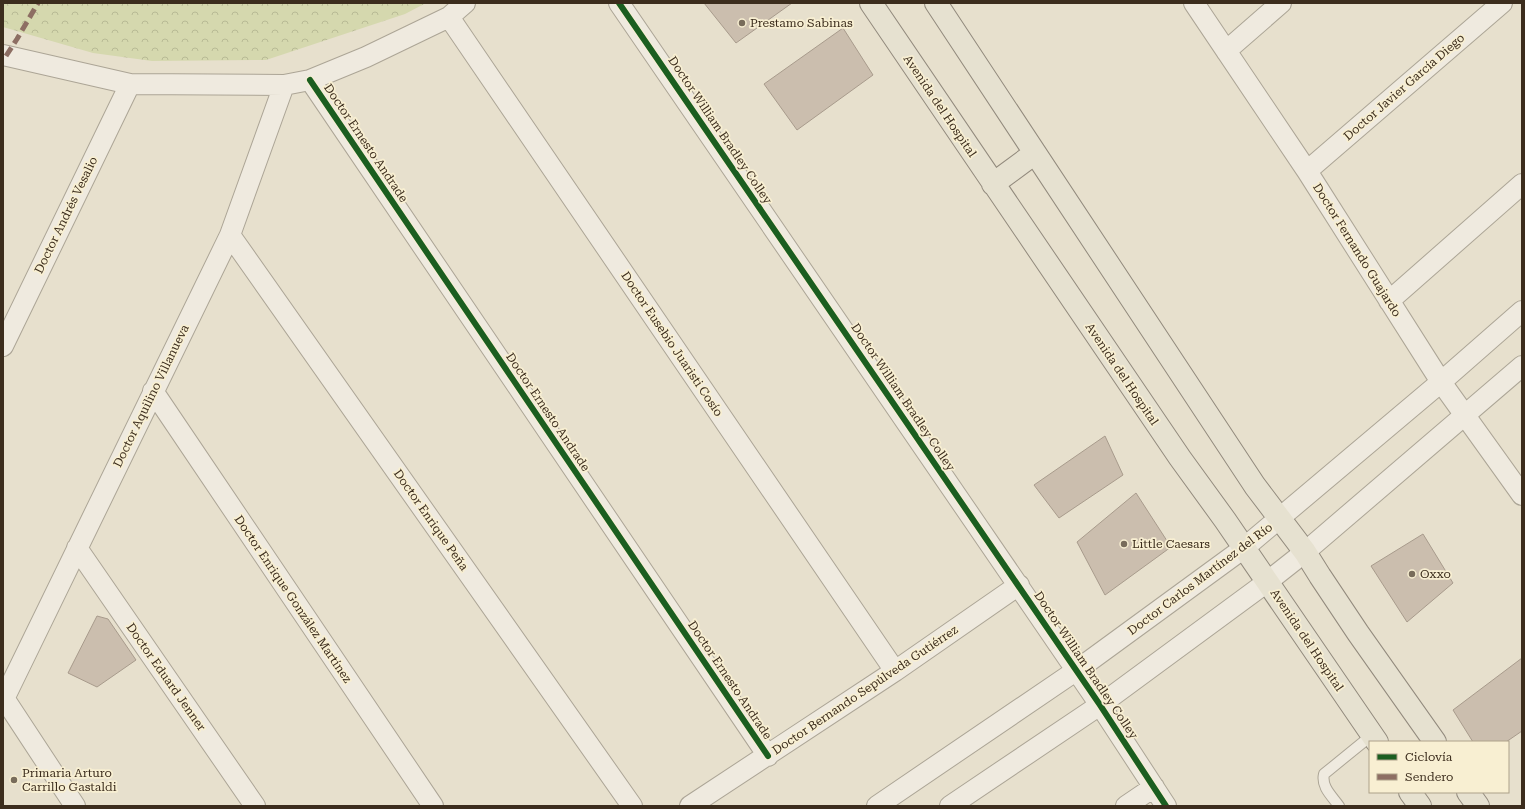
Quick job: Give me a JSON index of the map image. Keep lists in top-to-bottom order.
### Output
{
  "streets": {
    "main road": ["Avenida del Hospital"],
    "street": [
      "Doctor Javier García Diego",
      "Doctor William Bradley Colley",
      "Doctor Ernesto Andrade",
      "Doctor Andrés Vesalio",
      "Doctor Fernando Guajardo",
      "Doctor Eusebio Juaristi Cosío",
      "Doctor Aquilino Villanueva",
      "Doctor Enrique Peña",
      "Doctor Carlos Martínez del Río",
      "Doctor Enrique González Martínez",
      "Doctor Eduard Jenner",
      "Doctor Bernando Sepúlveda Gutiérrez"
    ]
  },
  "crossings": [
    ["Doctor Javier García Diego", "Doctor Fernando Guajardo"],
    ["Avenida del Hospital", "Doctor Carlos Martínez del Río"],
    ["Doctor William Bradley Colley", "Doctor Carlos Martínez del Río"],
    ["Doctor William Bradley Colley", "Doctor Bernando Sepúlveda Gutiérrez"],
    ["Doctor Ernesto Andrade", "Doctor Bernando Sepúlveda Gutiérrez"],
    ["Doctor Fernando Guajardo", "Doctor Carlos Martínez del Río"],
    ["Doctor Eusebio Juaristi Cosío", "Doctor Bernando Sepúlveda Gutiérrez"],
    ["Doctor Aquilino Villanueva", "Doctor Enrique Peña"],
    ["Doctor Aquilino Villanueva", "Doctor Enrique González Martínez"],
    ["Doctor Aquilino Villanueva", "Doctor Eduard Jenner"]
  ],
  "places": [
    "Prestamo Sabinas",
    "Little Caesars",
    "Oxxo",
    "Primaria Arturo Carrillo Gastaldi"
  ],
  "legend": ["Ciclovía", "Sendero"]
}
